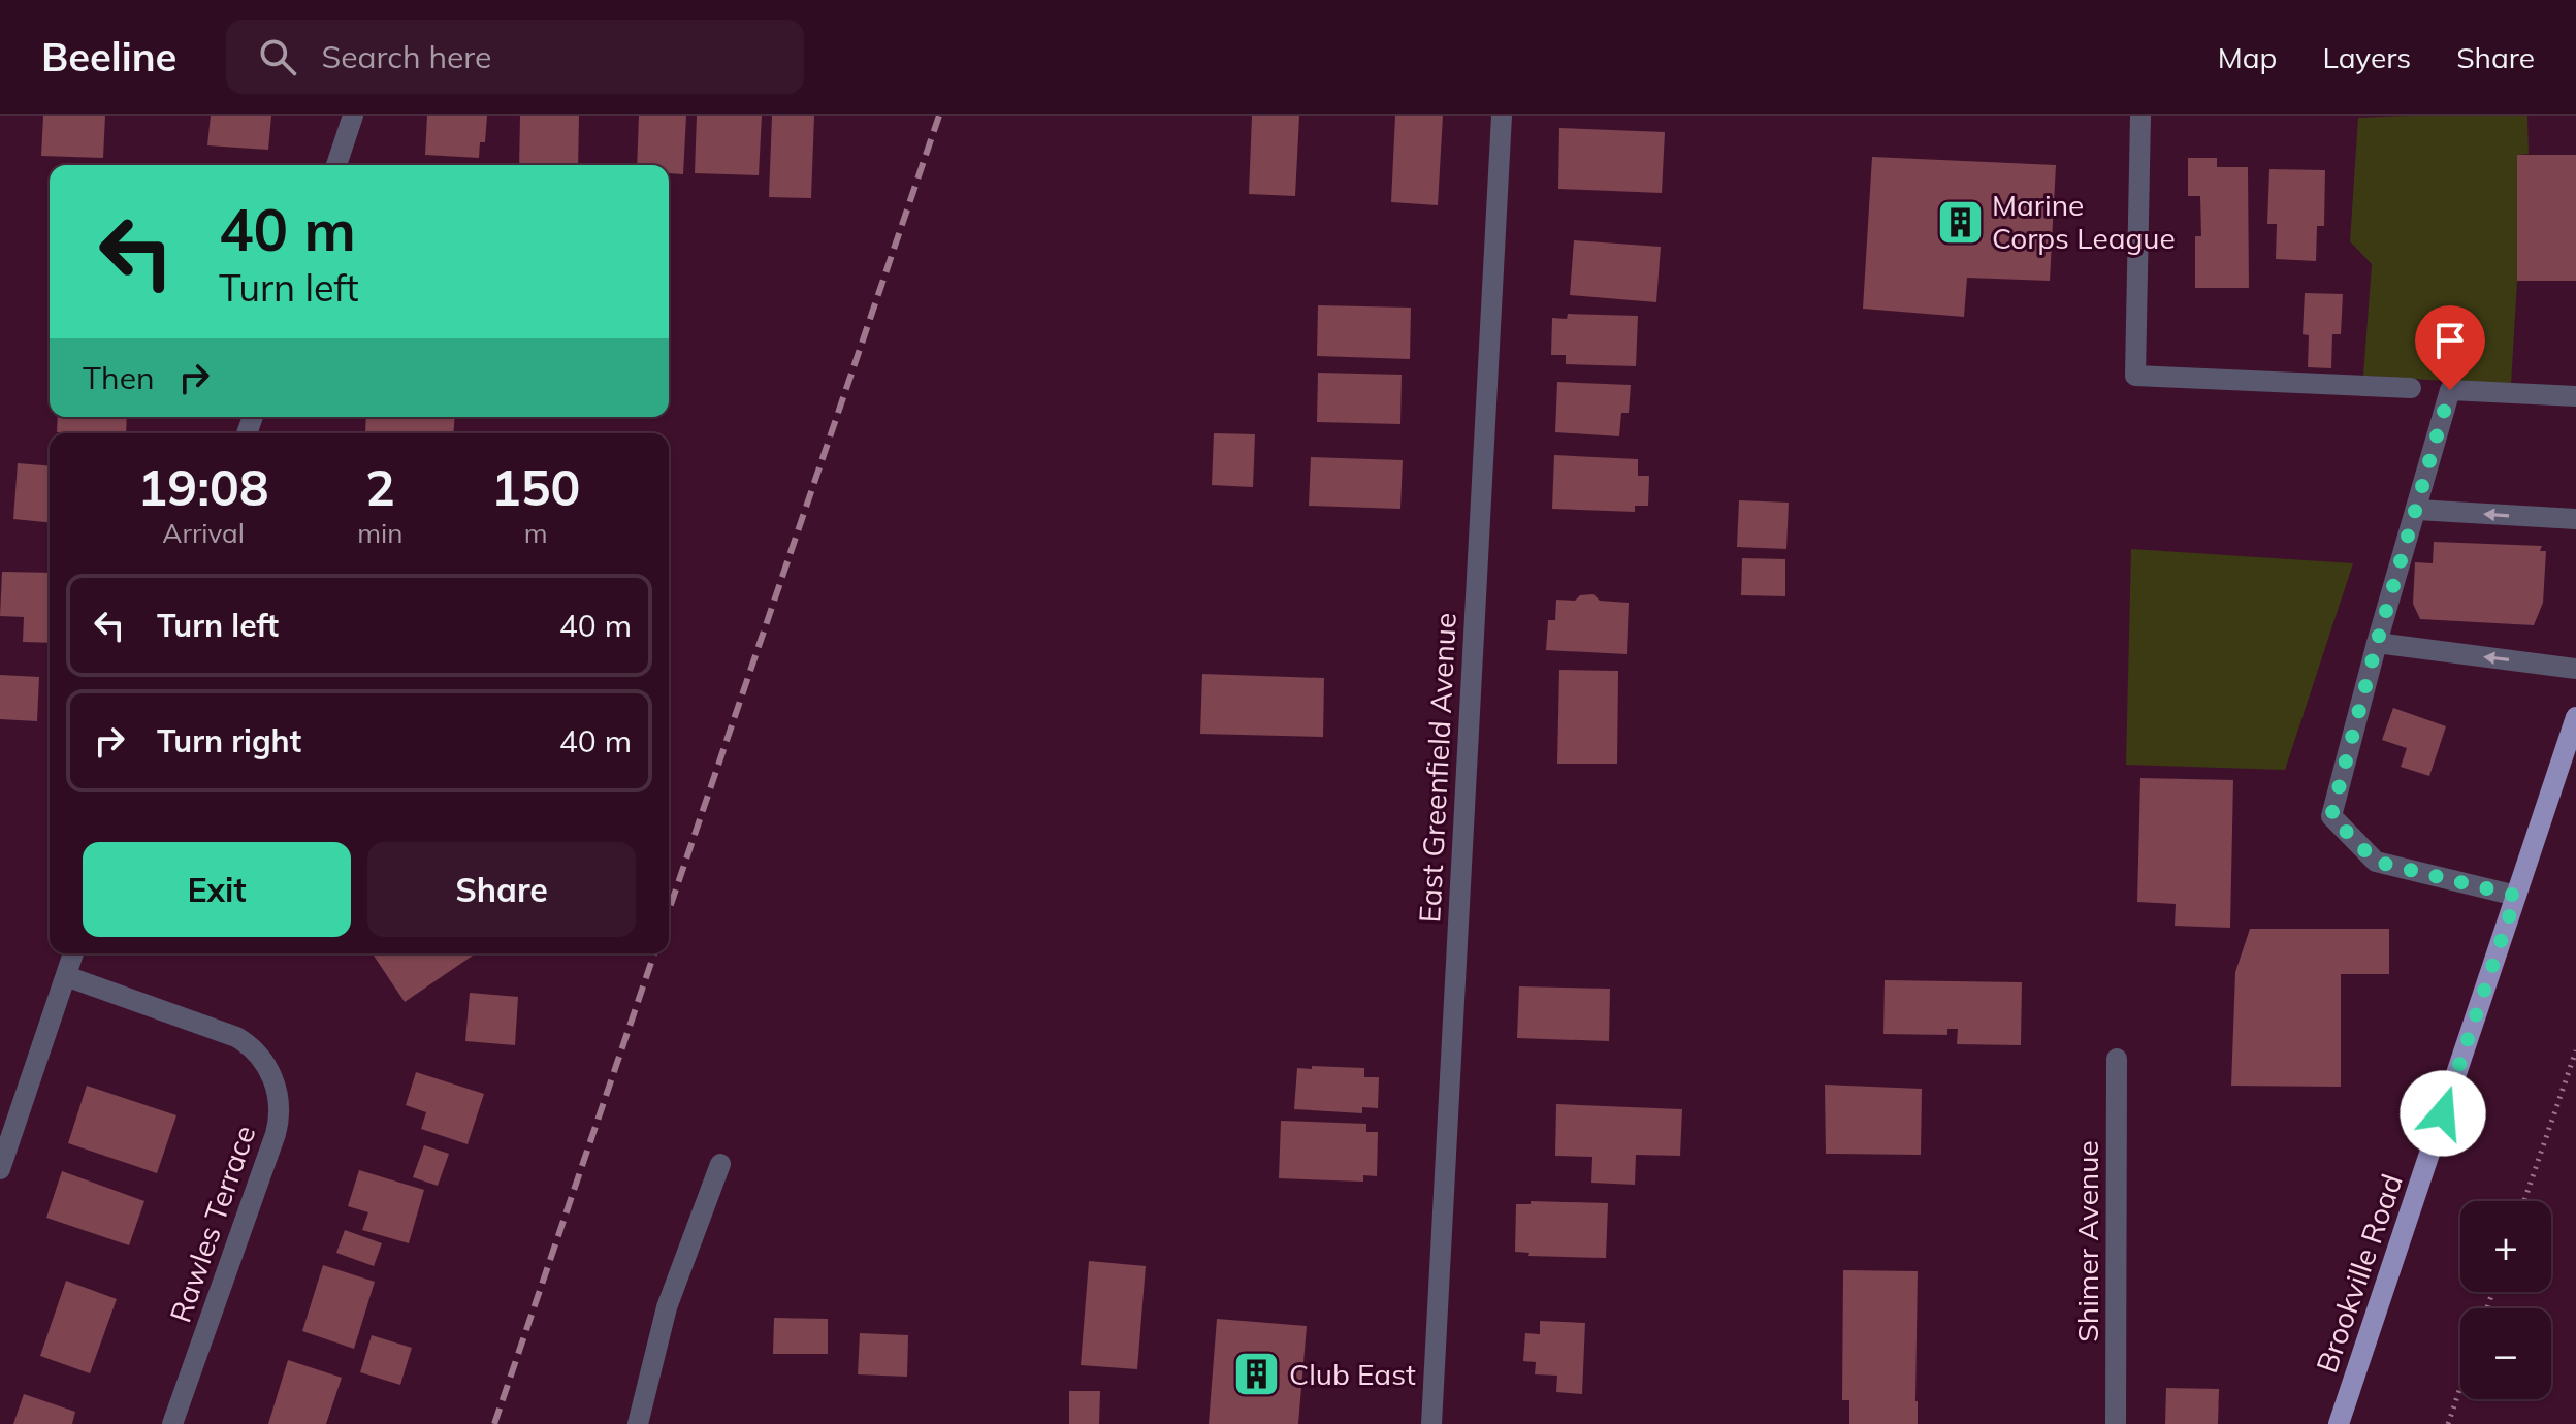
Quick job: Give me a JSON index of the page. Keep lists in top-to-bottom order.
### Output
{
  "streets": {
    "main road": ["Brookville Road"],
    "street": ["East Greenfield Avenue", "Rawles Terrace", "Shimer Avenue"]
  },
  "places": {
    "building": ["Marine Corps League", "Club East"]
  },
  "page": {
    "header": "Beeline",
    "search": "Search here",
    "nav": ["Map", "Layers", "Share"],
    "turn": ["40 m", "Turn left"],
    "then": "Then",
    "eta": [
      "19:08",
      "Arrival",
      "2",
      "min",
      "150",
      "m"
    ],
    "list": [
      {
        "name": "Turn left",
        "value": "40 m"
      },
      {
        "name": "Turn right",
        "value": "40 m"
      }
    ],
    "buttons": ["Exit", "Share"],
    "map_buttons": ["+", "−"]
  }
}
